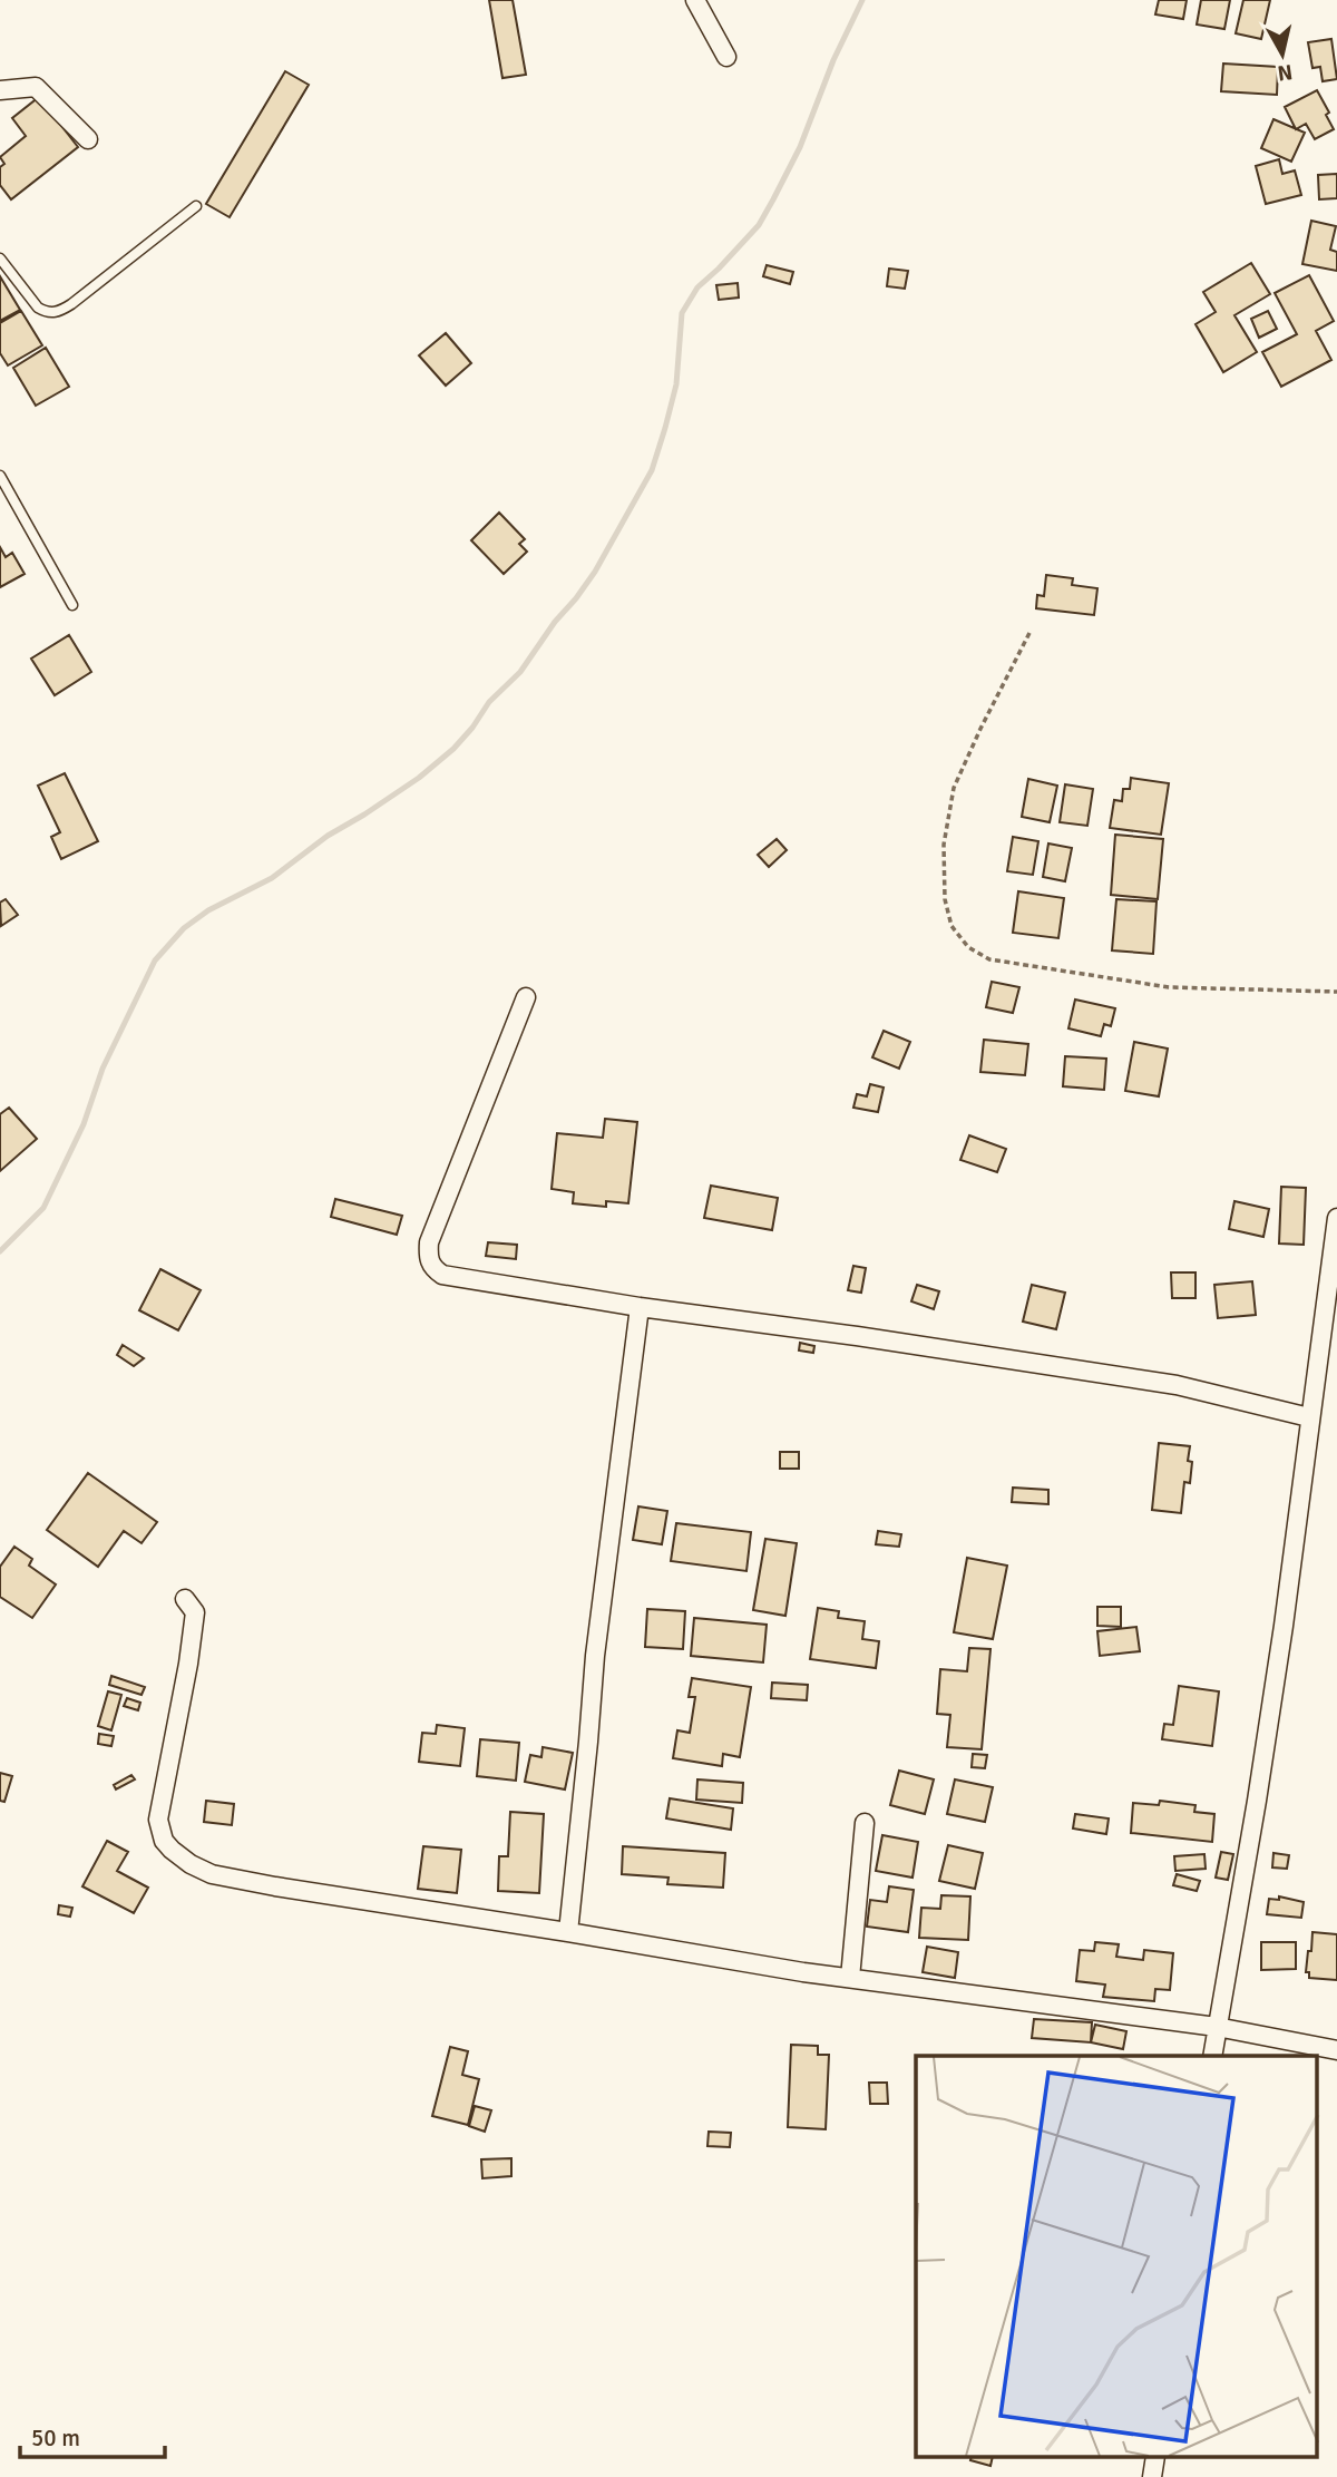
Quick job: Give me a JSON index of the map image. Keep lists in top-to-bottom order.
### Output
{
  "scale_bar": "50 m",
  "north": "bottom"
}
